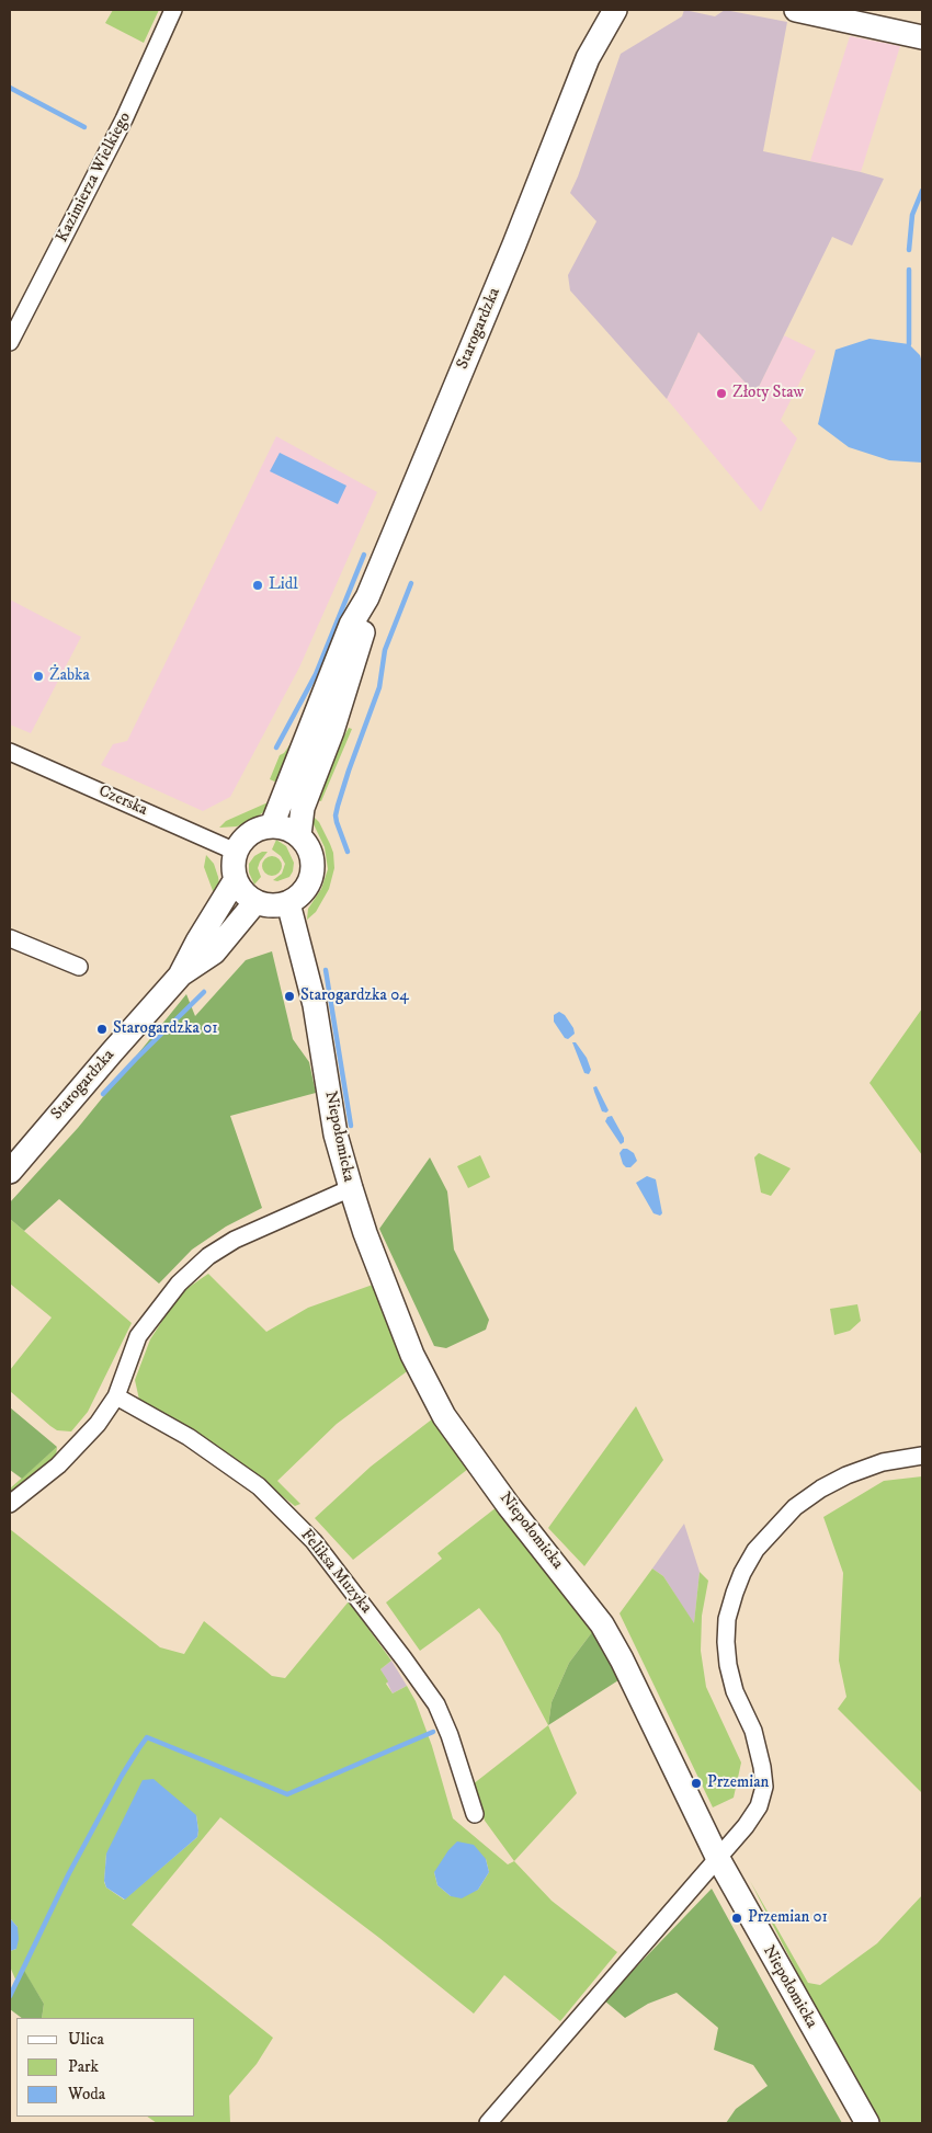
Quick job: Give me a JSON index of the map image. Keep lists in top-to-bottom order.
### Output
{
  "streets": {
    "main road": ["Starogardzka", "Niepołomicka"],
    "street": ["Kazimierza Wielkiego", "Czerska", "Feliksa Muzyka"]
  },
  "crossings": [
    ["Starogardzka", "Czerska"],
    ["Starogardzka", "Niepołomicka"],
    ["Czerska", "Niepołomicka"]
  ],
  "places": [
    "Złoty Staw",
    "Lidl",
    "Żabka",
    "Starogardzka 04",
    "Starogardzka 01",
    "Przemian",
    "Przemian 01"
  ],
  "legend": ["Ulica", "Park", "Woda"]
}
